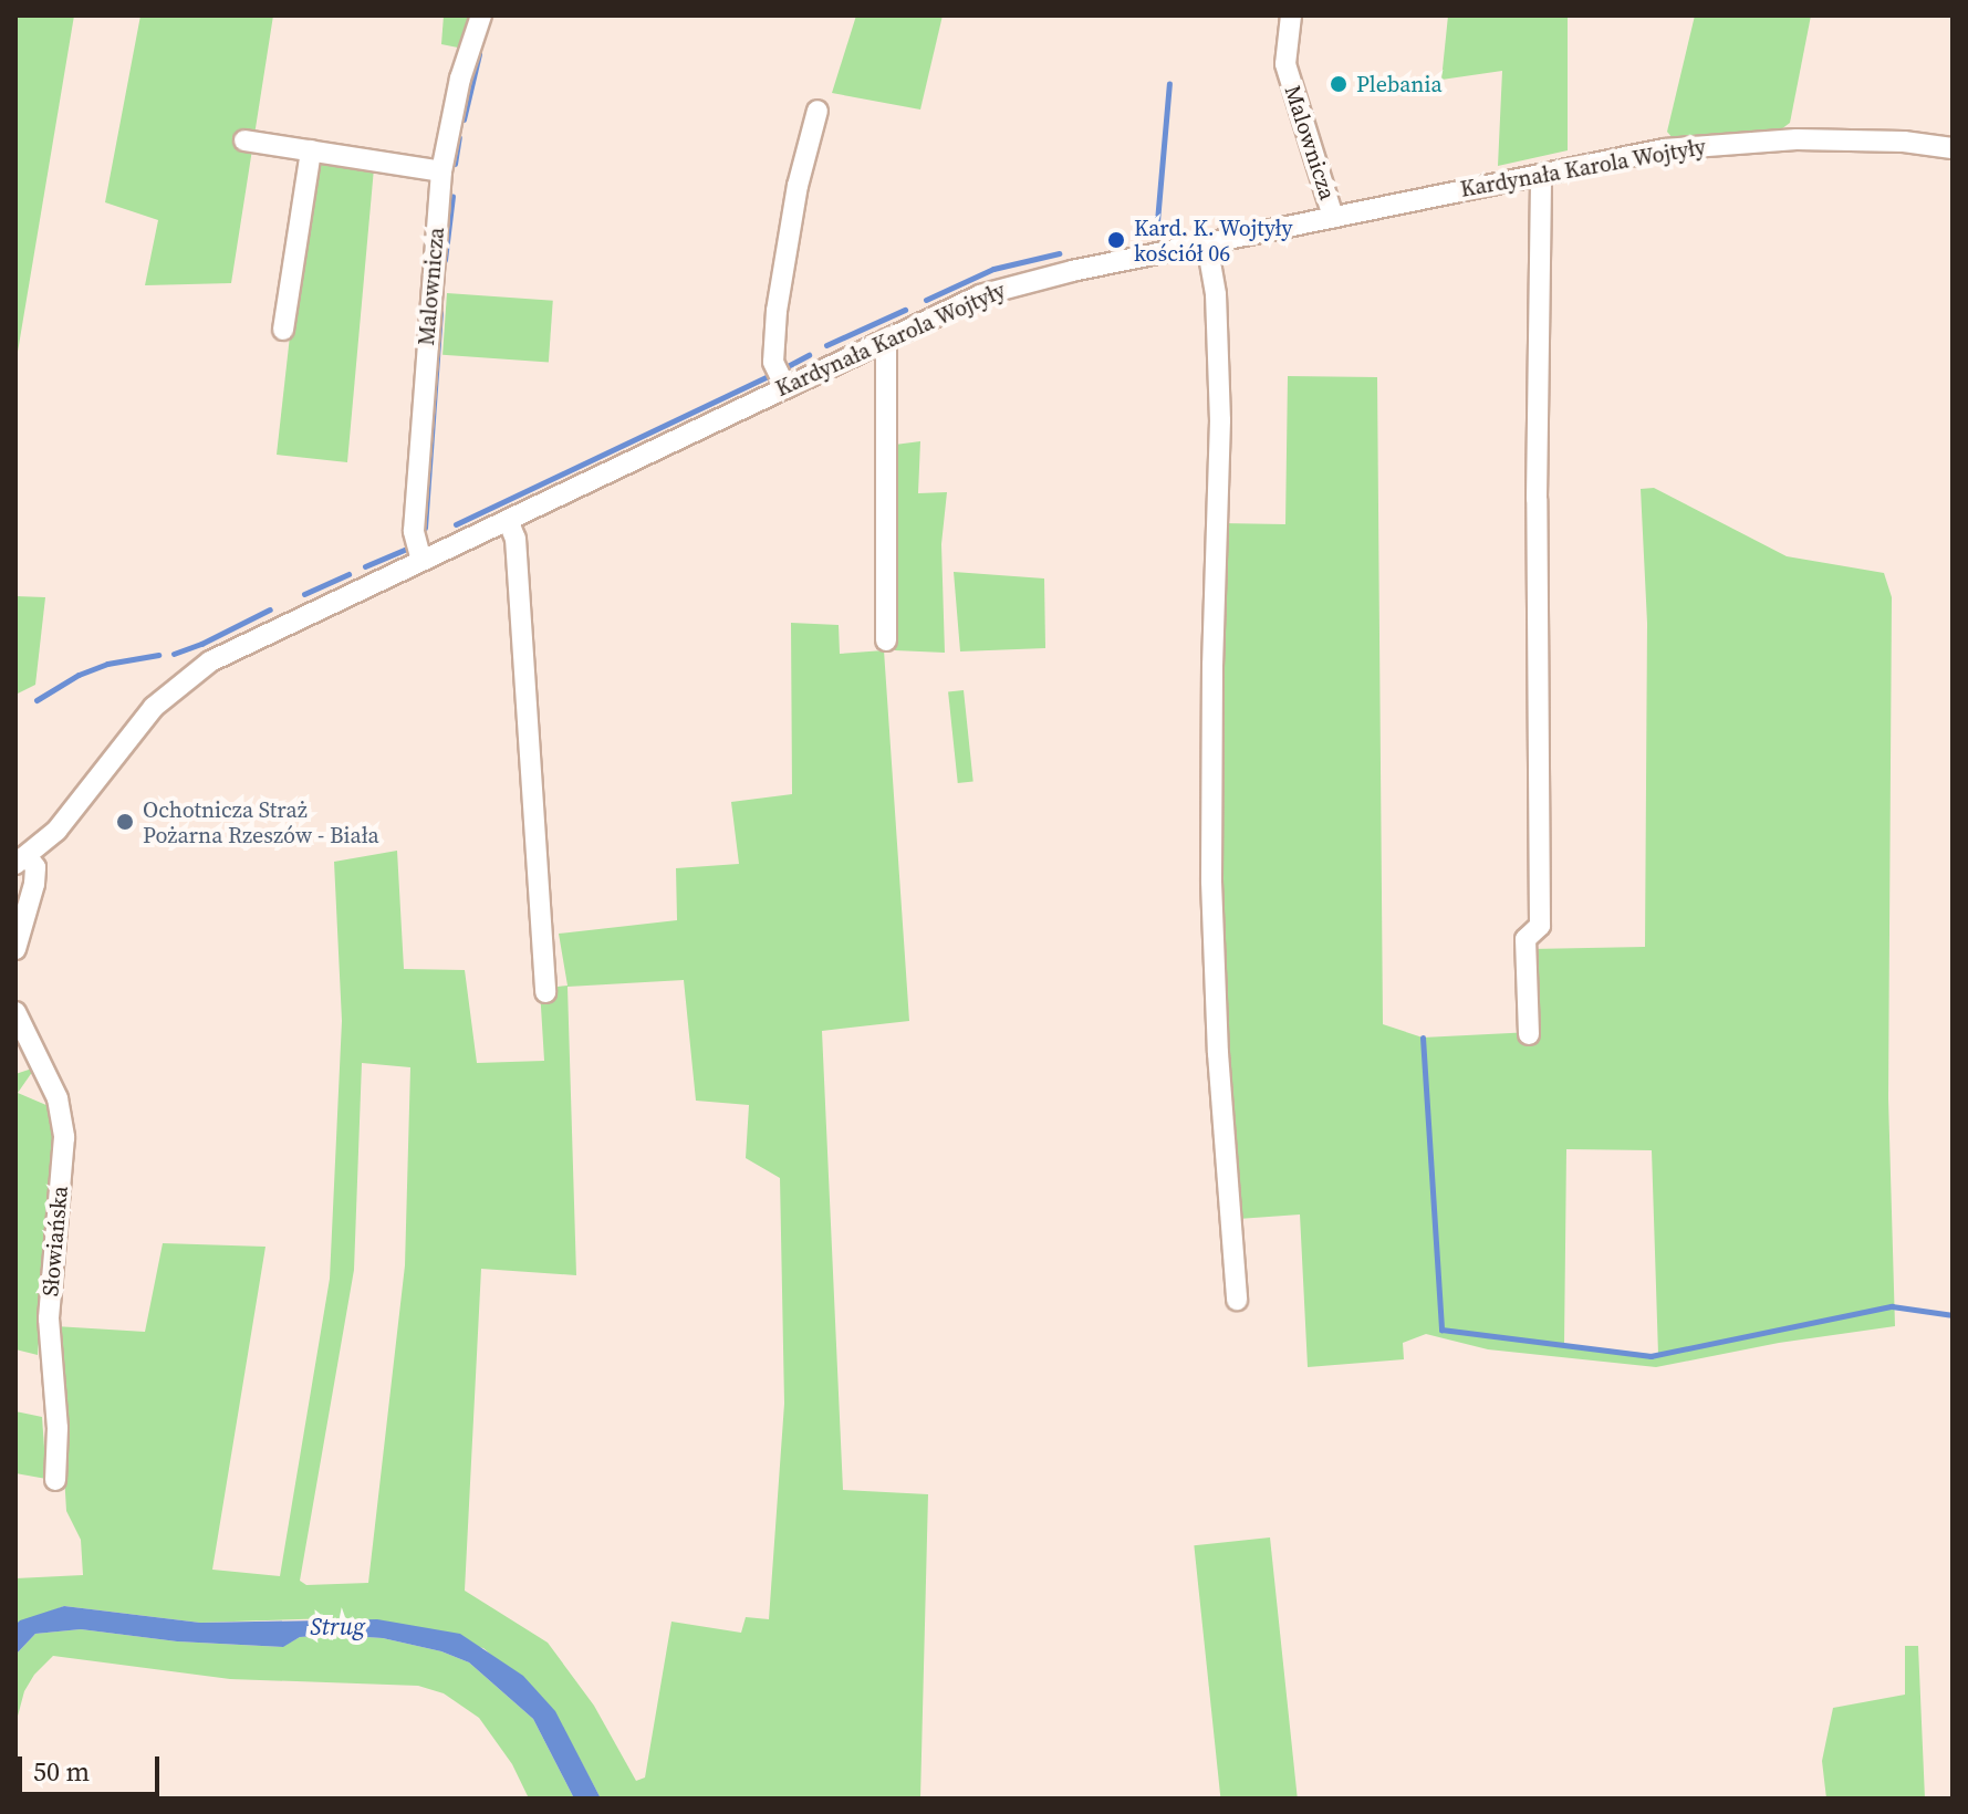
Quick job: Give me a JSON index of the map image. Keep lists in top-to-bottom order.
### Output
{
  "streets": {
    "street": ["Malownicza", "Kardynała Karola Wojtyły", "Słowiańska"]
  },
  "crossings": [
    ["Malownicza", "Kardynała Karola Wojtyły"]
  ],
  "water": ["Strug"],
  "places": ["Plebania", "Kard. K. Wojtyły kościół 06", "Ochotnicza Straż Pożarna Rzeszów - Biała"],
  "scale_bar": "50 m"
}
